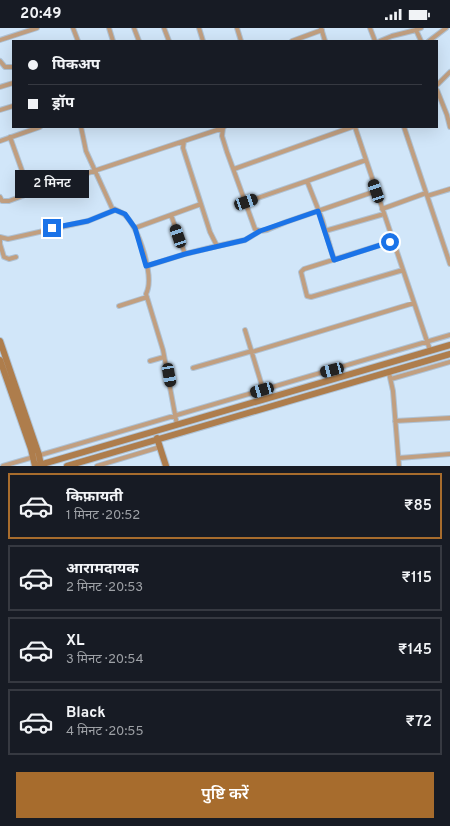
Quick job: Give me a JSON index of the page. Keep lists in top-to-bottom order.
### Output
{
  "page": {
    "status": "20:49",
    "banner": ["पिकअप", "ड्रॉप"],
    "bubble": "2 मिनट",
    "list": [
      {
        "name": "किफ़ायती",
        "note": "1 मिनट · 20:52",
        "value": "₹85"
      },
      {
        "name": "आरामदायक",
        "note": "2 मिनट · 20:53",
        "value": "₹115"
      },
      {
        "name": "XL",
        "note": "3 मिनट · 20:54",
        "value": "₹145"
      },
      {
        "name": "Black",
        "note": "4 मिनट · 20:55",
        "value": "₹72"
      }
    ],
    "buttons": "पुष्टि करें"
  }
}
